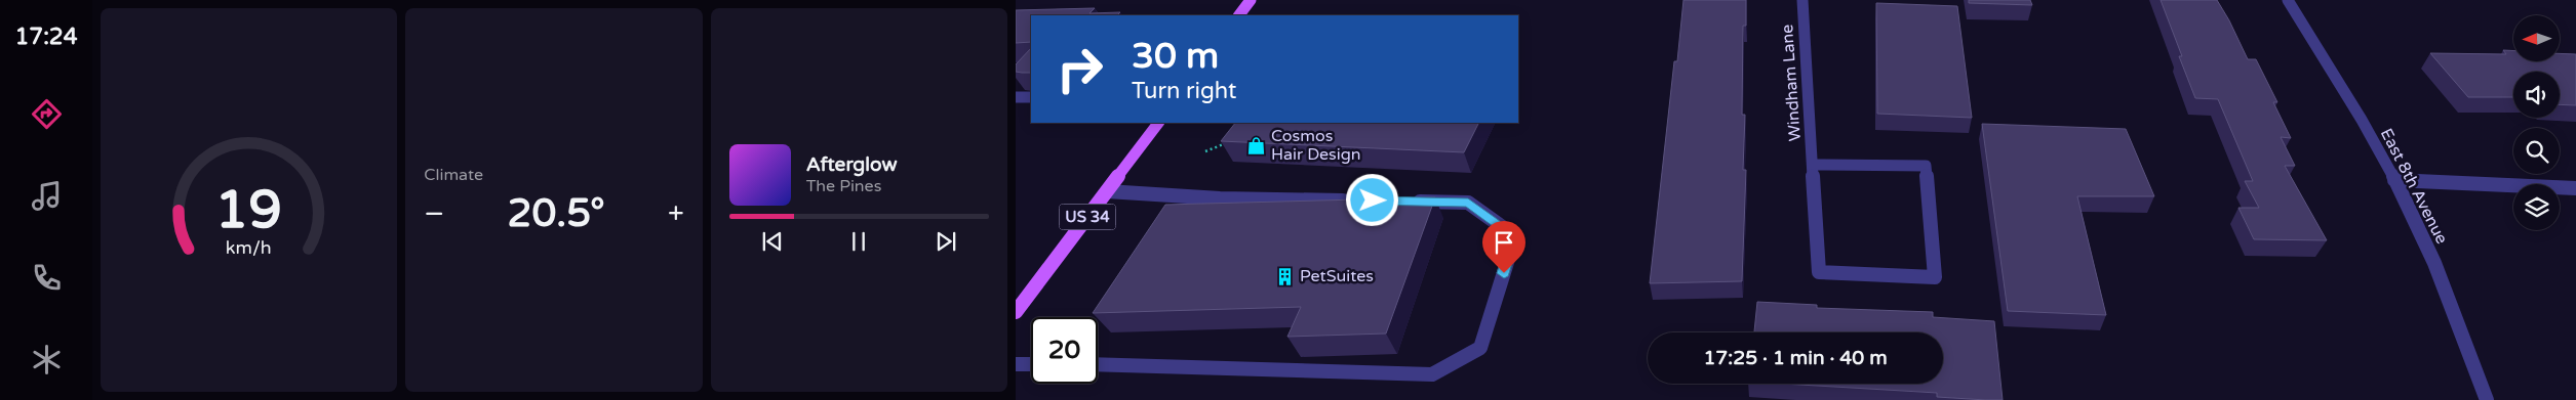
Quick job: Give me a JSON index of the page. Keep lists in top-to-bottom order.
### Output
{
  "streets": {
    "main road": ["US 34"],
    "street": ["Windham Lane", "East 8th Avenue"]
  },
  "places": {
    "shop": ["Cosmos Hair Design"],
    "building": ["PetSuites"]
  },
  "north": "left",
  "page": {
    "tabs": "17:24",
    "tile": "Climate",
    "turn": ["30 m", "Turn right"],
    "song": ["Afterglow", "The Pines"],
    "heat": ["−", "20.5°", "+"],
    "limit": "20",
    "trip": "17:25 · 1 min · 40 m",
    "gauge": ["19", "km/h"]
  }
}
